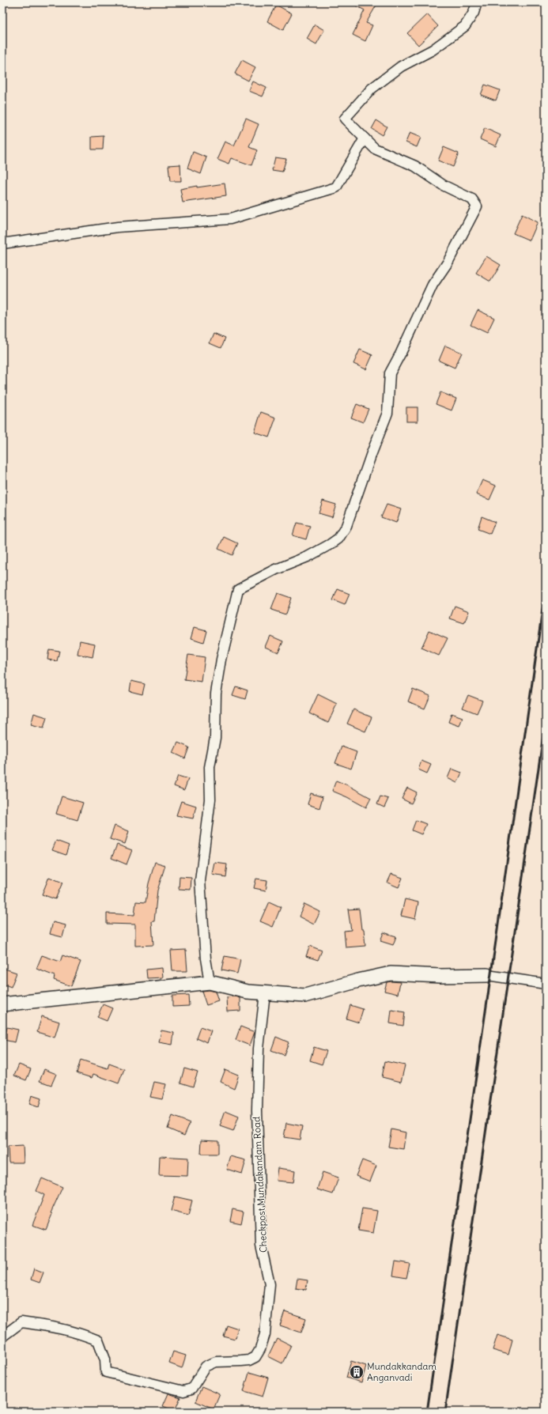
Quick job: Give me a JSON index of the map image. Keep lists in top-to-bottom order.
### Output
{
  "streets": {
    "street": ["Checkpost Mundakandam Road"]
  },
  "places": {
    "building": ["Mundakkandam Anganvadi"]
  }
}
